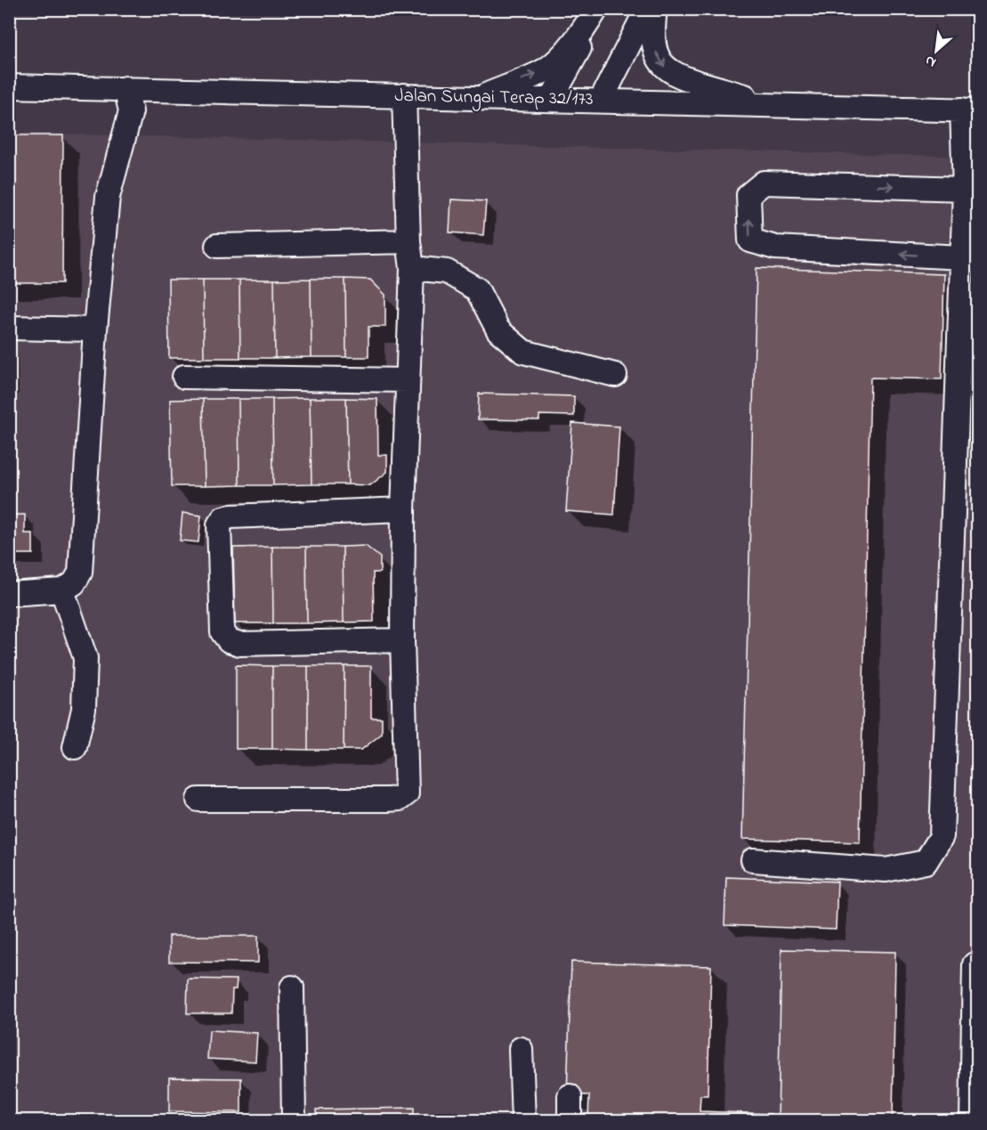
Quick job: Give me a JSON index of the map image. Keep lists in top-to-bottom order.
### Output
{
  "streets": {
    "street": ["Jalan Sungai Terap 32/173"]
  },
  "north": "bottom left"
}
